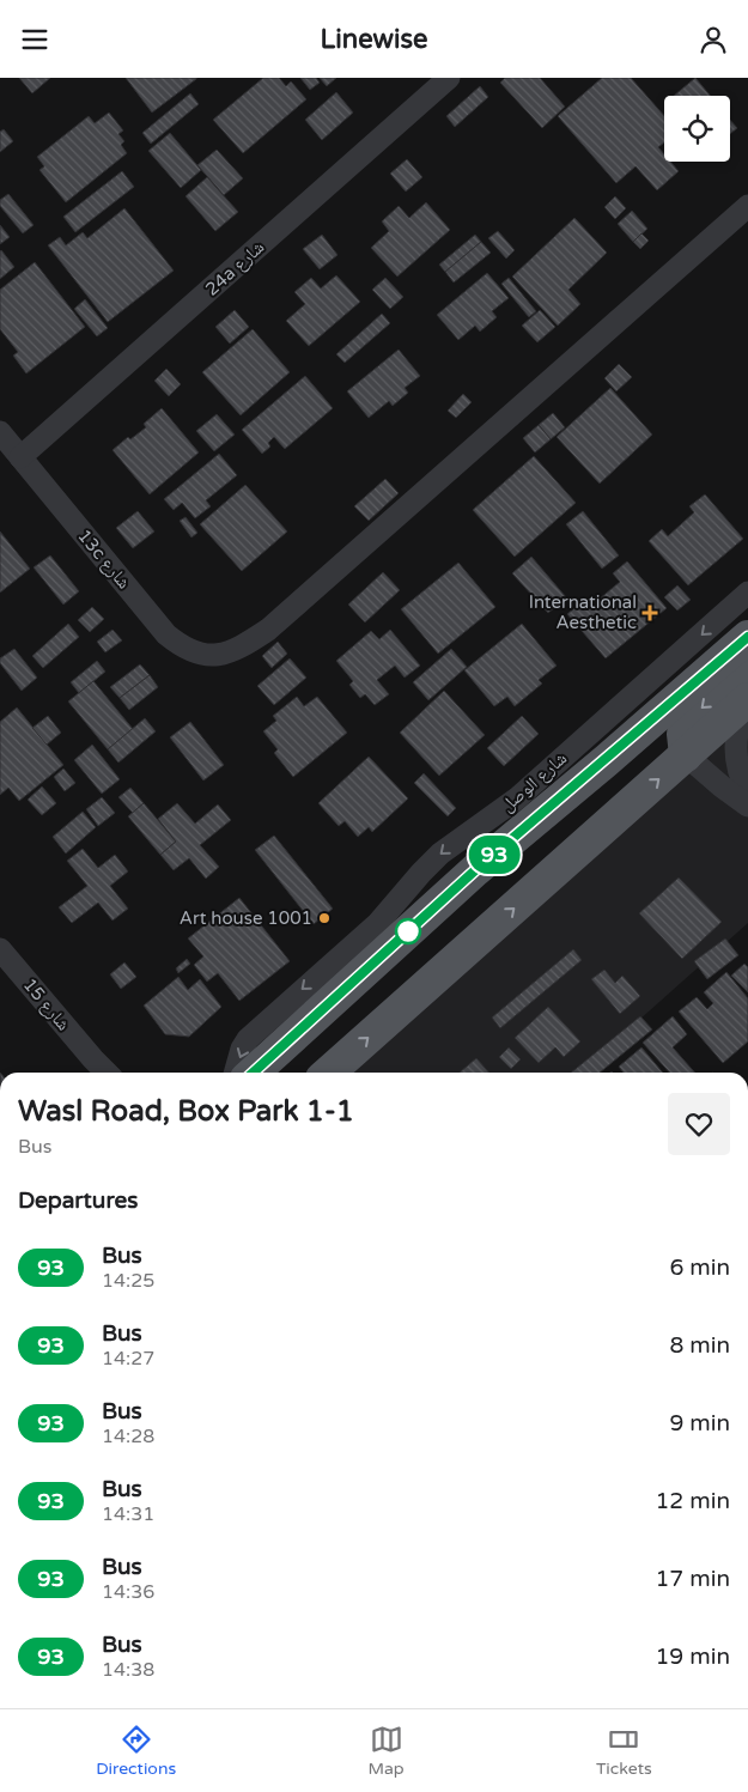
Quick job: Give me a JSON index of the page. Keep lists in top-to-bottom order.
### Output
{
  "streets": {
    "main road": ["شارع الوصل"],
    "street": ["24a شارع", "13c شارع", "شارع 15"]
  },
  "crossings": [
    ["24a شارع", "13c شارع"]
  ],
  "one_way": ["شارع الوصل"],
  "places": {
    "health": ["International Aesthetic"],
    "other": ["Art house 1001"]
  },
  "lines": ["bus line 93"],
  "page": {
    "header": "Linewise",
    "on_map": "93",
    "heading": [
      ["Wasl Road, Box Park 1-1", "Bus"],
      "Departures"
    ],
    "list": [
      {
        "mark": "93",
        "name": "Bus",
        "note": "14:25",
        "value": "6 min"
      },
      {
        "mark": "93",
        "name": "Bus",
        "note": "14:27",
        "value": "8 min"
      },
      {
        "mark": "93",
        "name": "Bus",
        "note": "14:28",
        "value": "9 min"
      },
      {
        "mark": "93",
        "name": "Bus",
        "note": "14:31",
        "value": "12 min"
      },
      {
        "mark": "93",
        "name": "Bus",
        "note": "14:36",
        "value": "17 min"
      },
      {
        "mark": "93",
        "name": "Bus",
        "note": "14:38",
        "value": "19 min"
      }
    ],
    "tabs": ["Directions", "Map", "Tickets"]
  }
}
